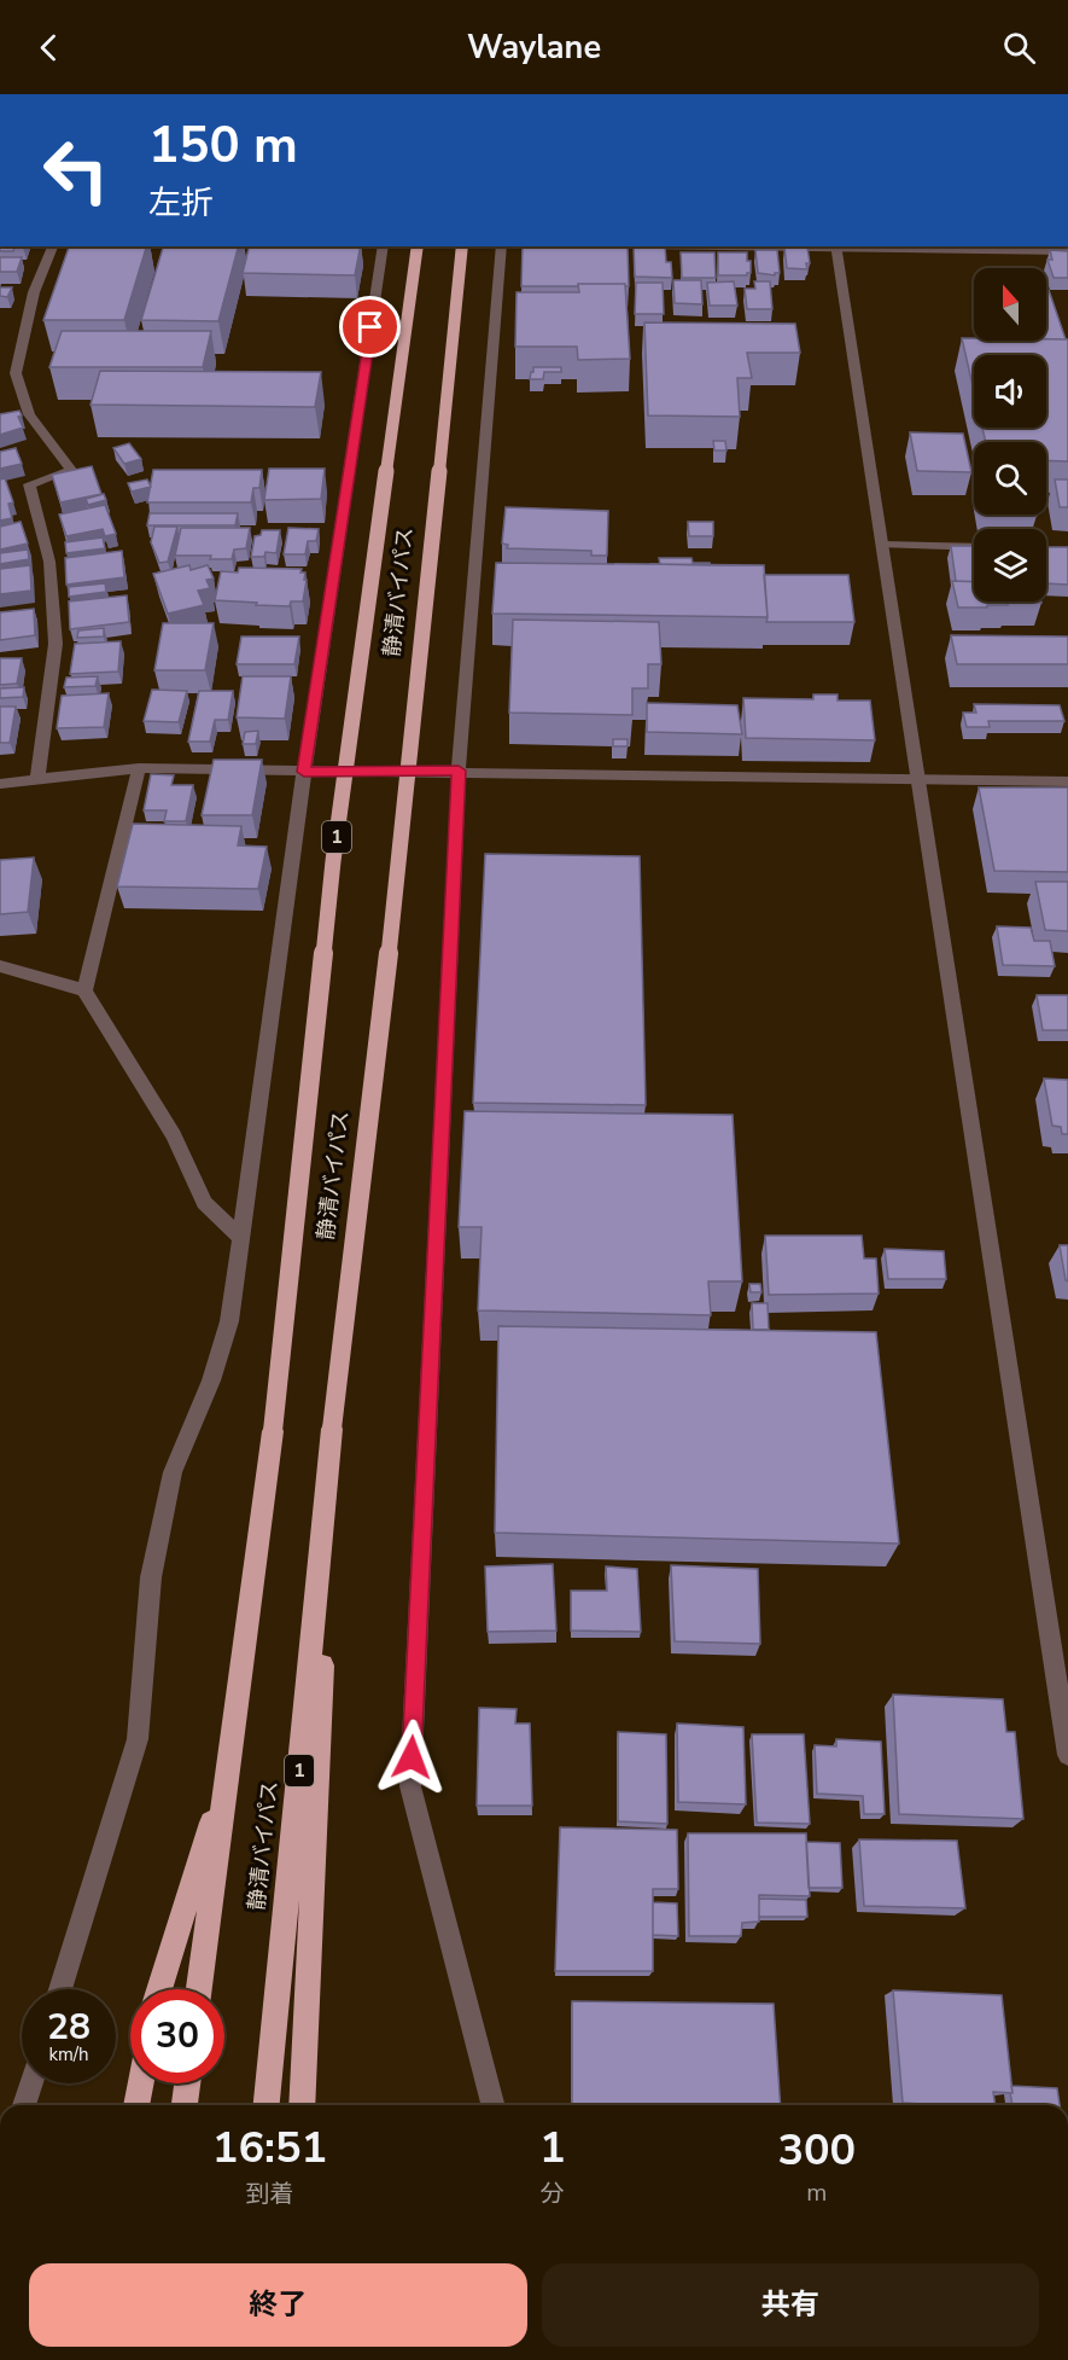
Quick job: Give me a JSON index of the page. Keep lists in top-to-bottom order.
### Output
{
  "streets": {
    "highway": ["静清バイパス", "1"]
  },
  "crossings": [
    ["静清バイパス", "1"]
  ],
  "north": "top",
  "page": {
    "header": "Waylane",
    "turn": ["150 m", "左折"],
    "speed": "28 km/h",
    "limit": "30",
    "eta": [
      "16:51",
      "到着",
      "1",
      "分",
      "300",
      "m"
    ],
    "buttons": ["終了", "共有"]
  }
}
